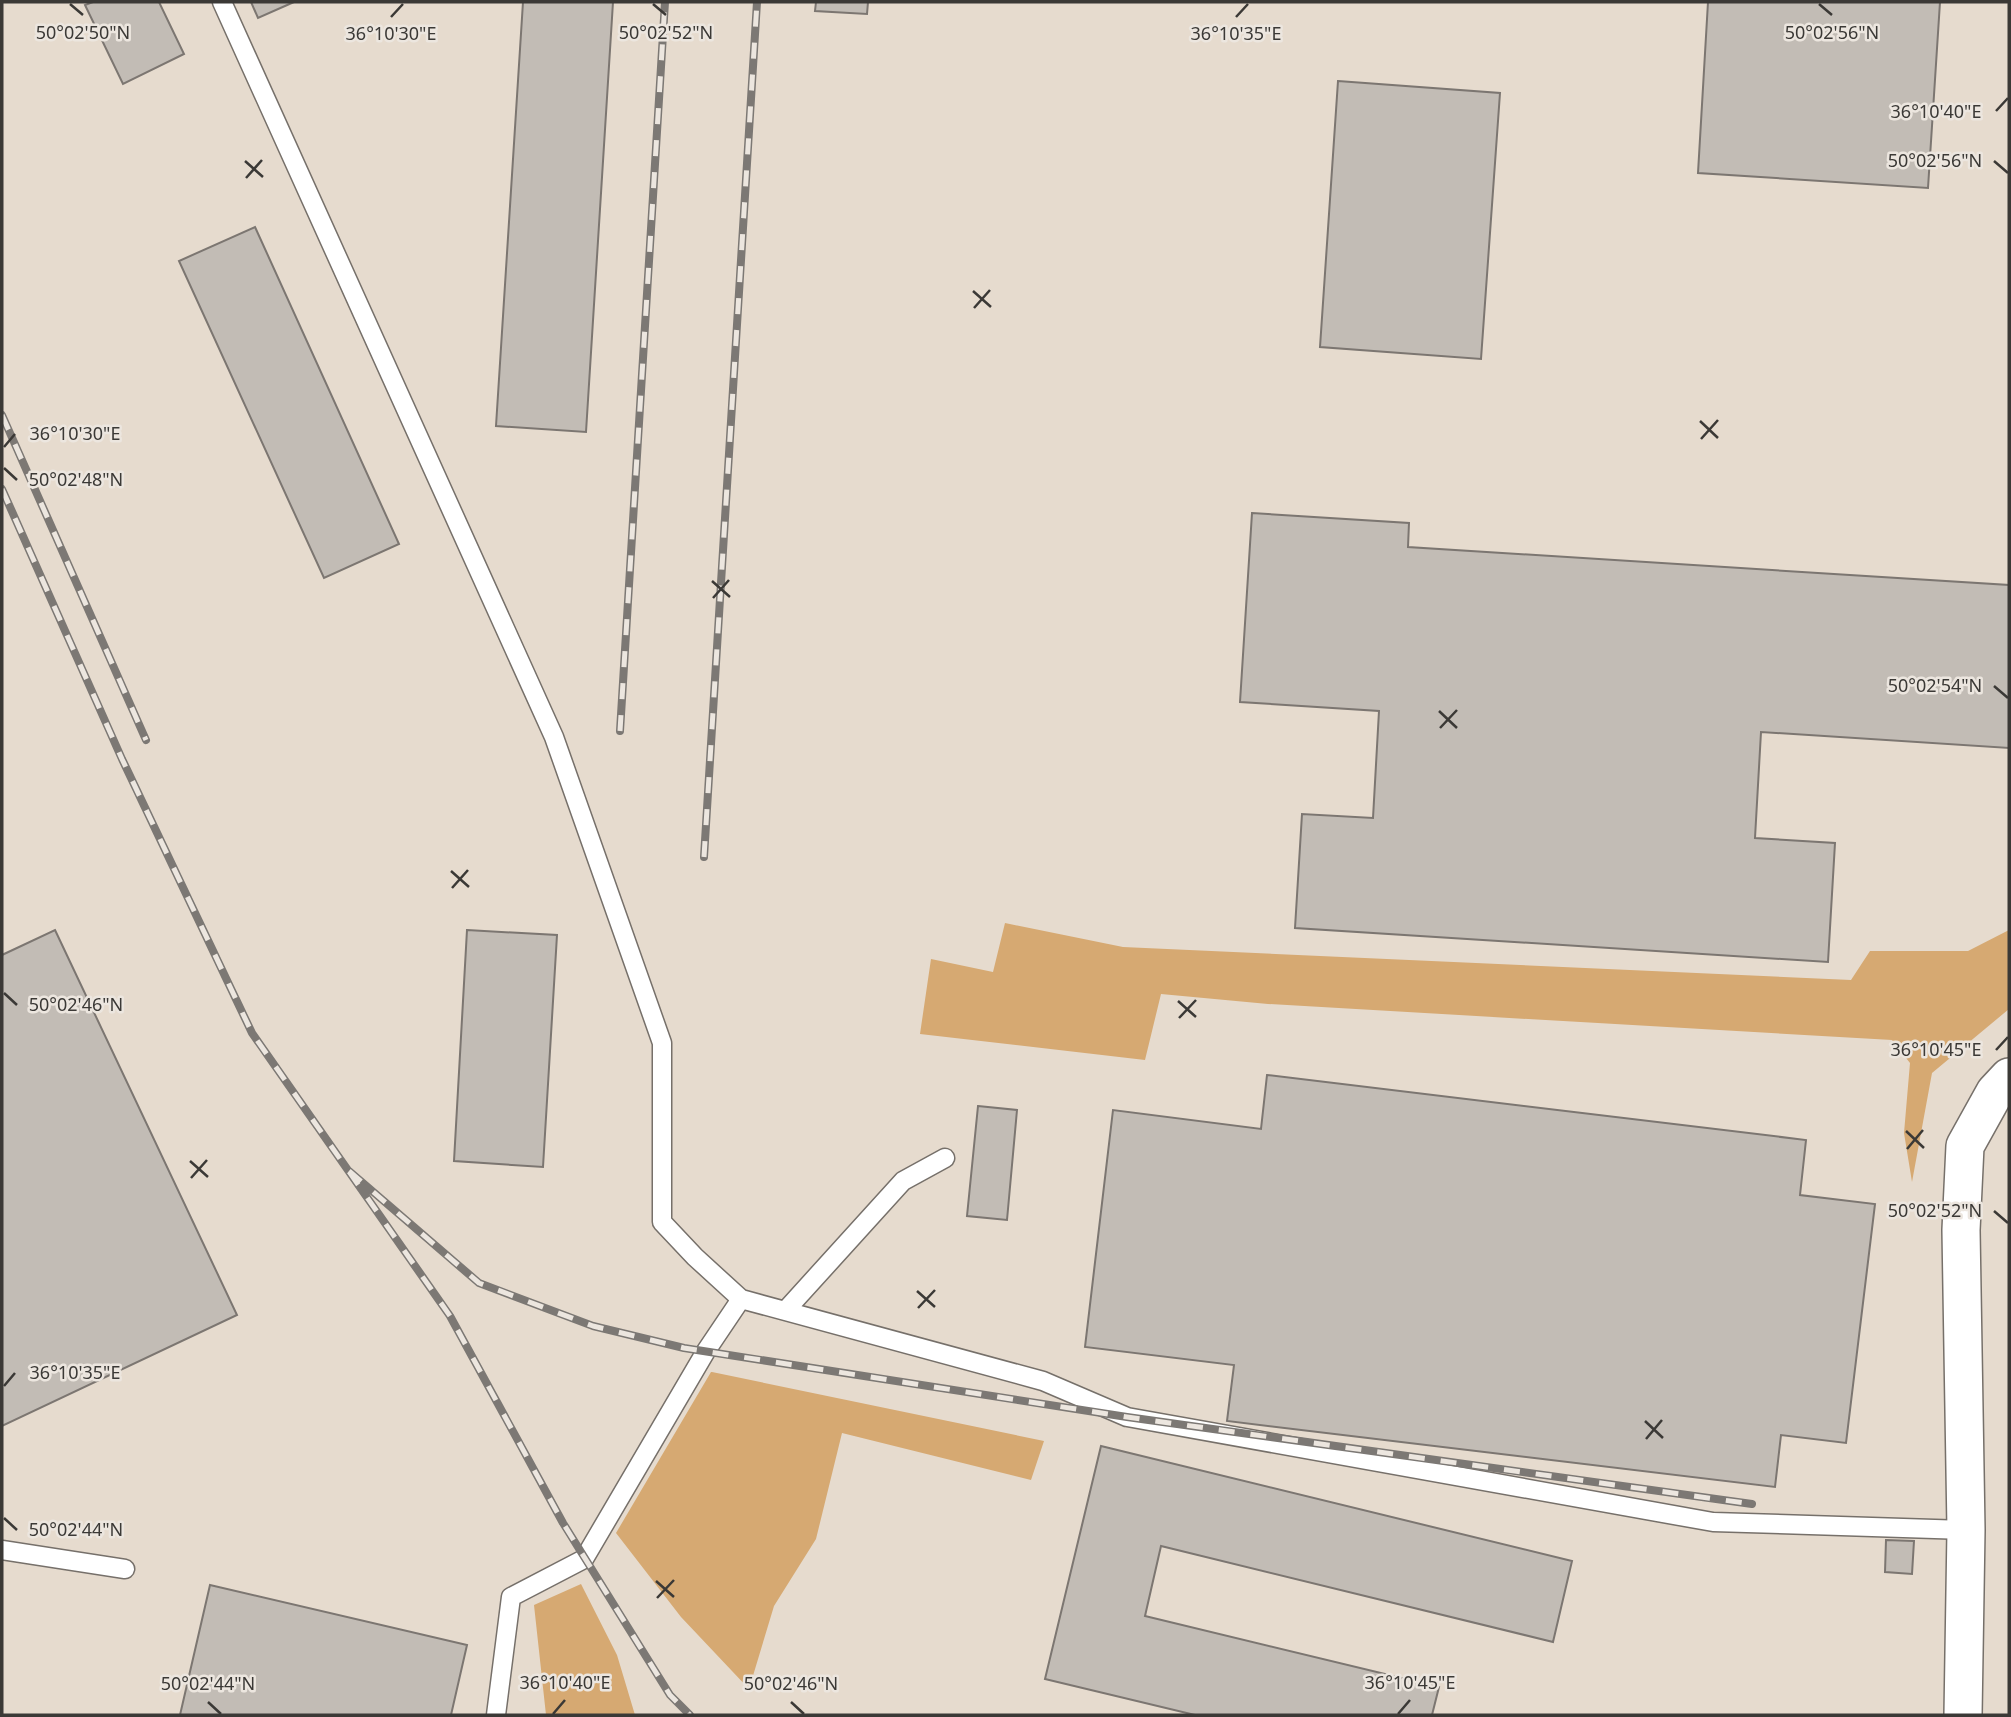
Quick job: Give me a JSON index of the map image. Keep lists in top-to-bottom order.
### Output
{
  "coordinates": [
    "50°02'56\"N",
    "50°02'50\"N",
    "50°02'52\"N",
    "36°10'30\"E",
    "36°10'35\"E",
    "36°10'40\"E",
    "50°02'48\"N",
    "50°02'54\"N",
    "50°02'46\"N",
    "36°10'45\"E",
    "50°02'44\"N"
  ]
}
